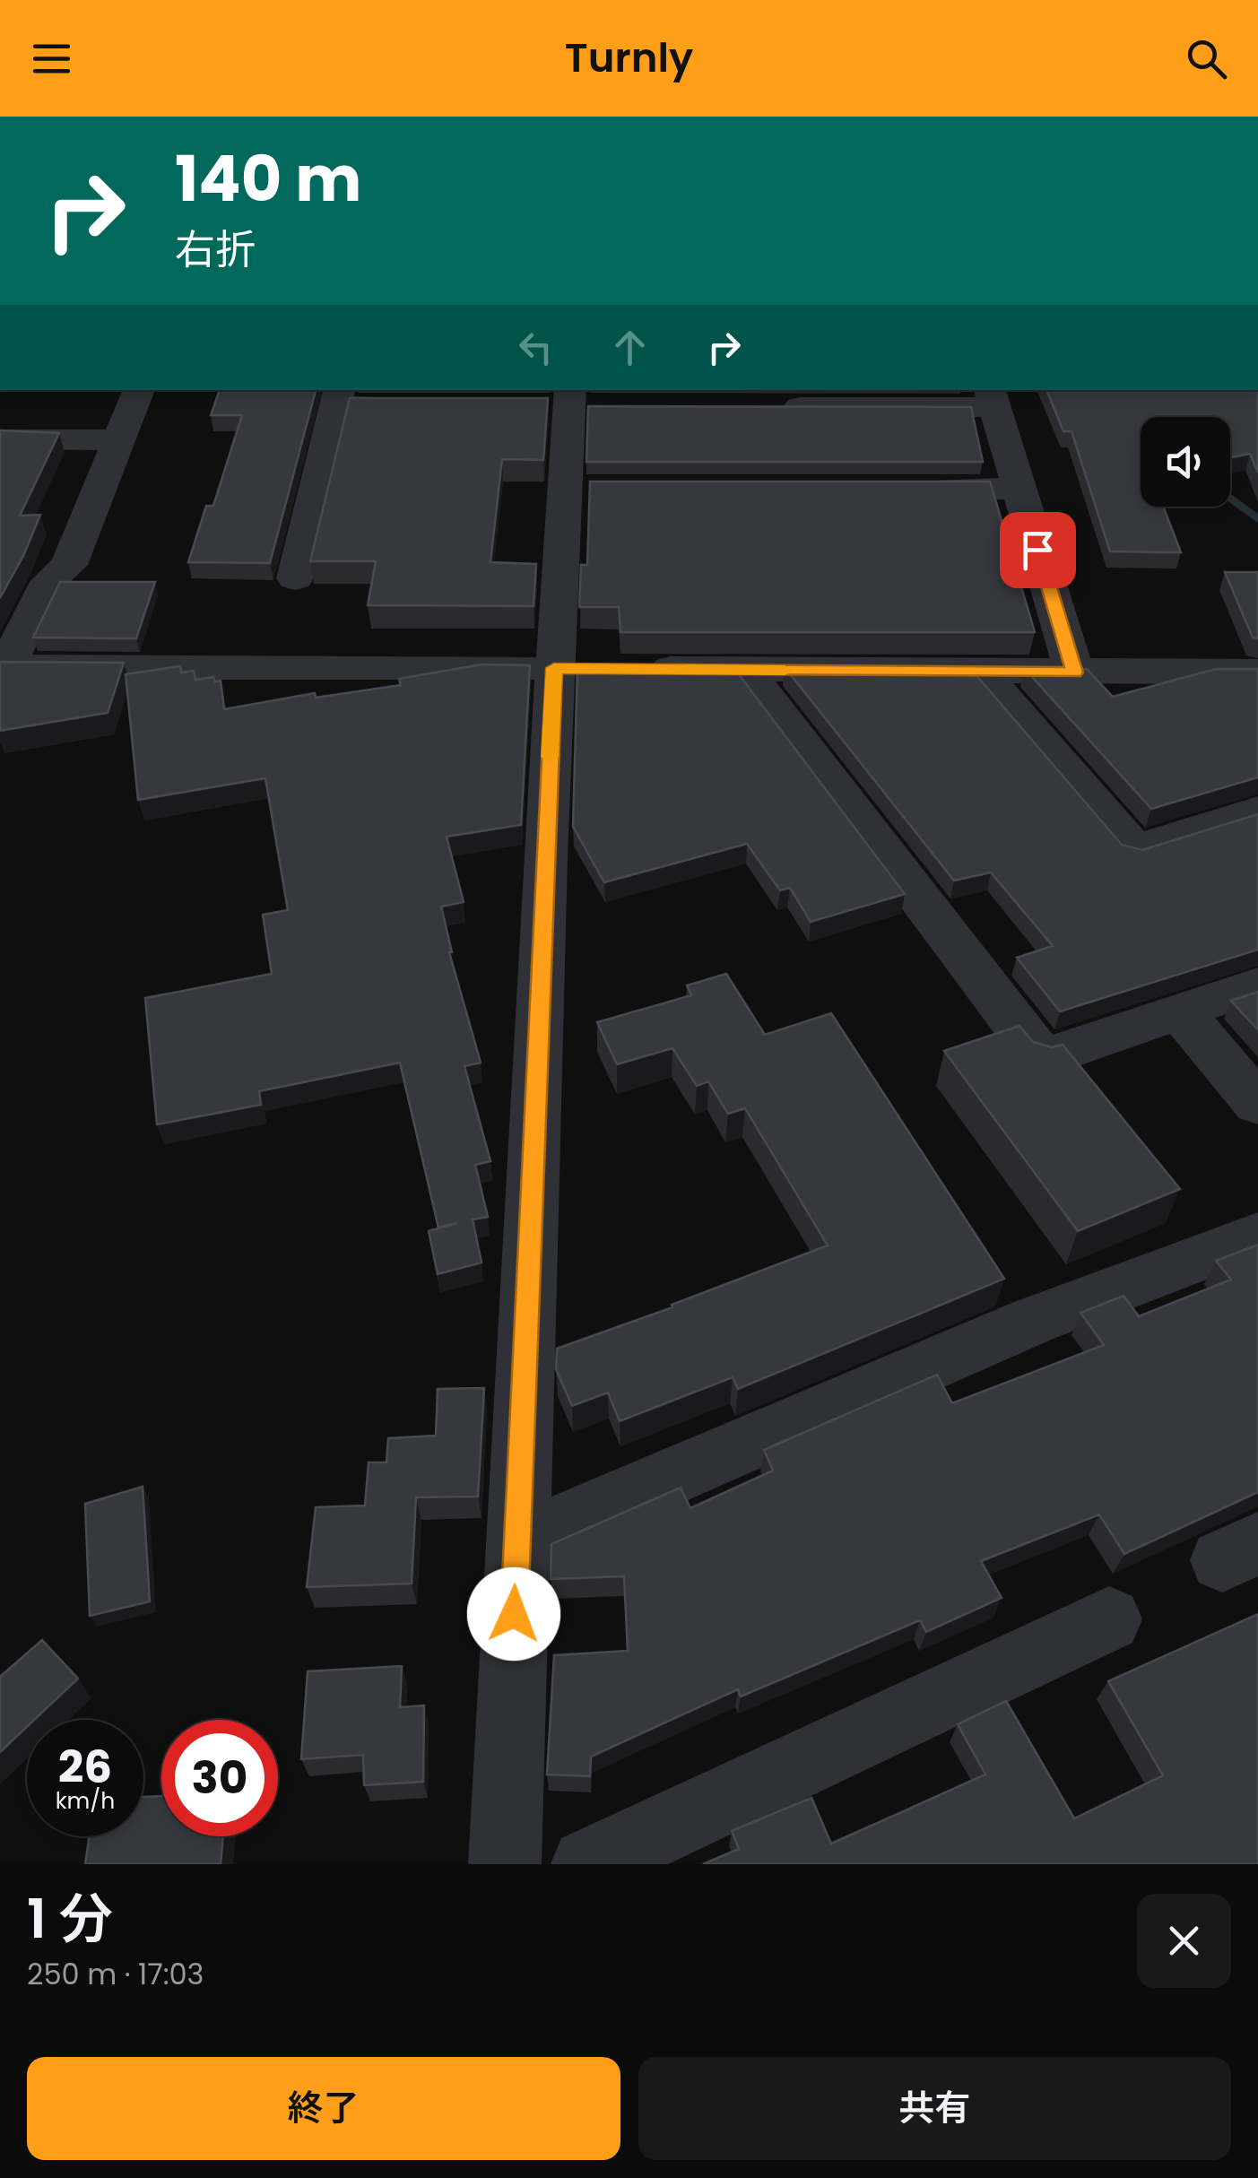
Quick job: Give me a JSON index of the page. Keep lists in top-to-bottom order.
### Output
{
  "page": {
    "header": "Turnly",
    "turn": ["140 m", "右折"],
    "speed": "26 km/h",
    "limit": "30",
    "heading": ["1 分", "250 m · 17:03"],
    "buttons": ["終了", "共有"]
  }
}
